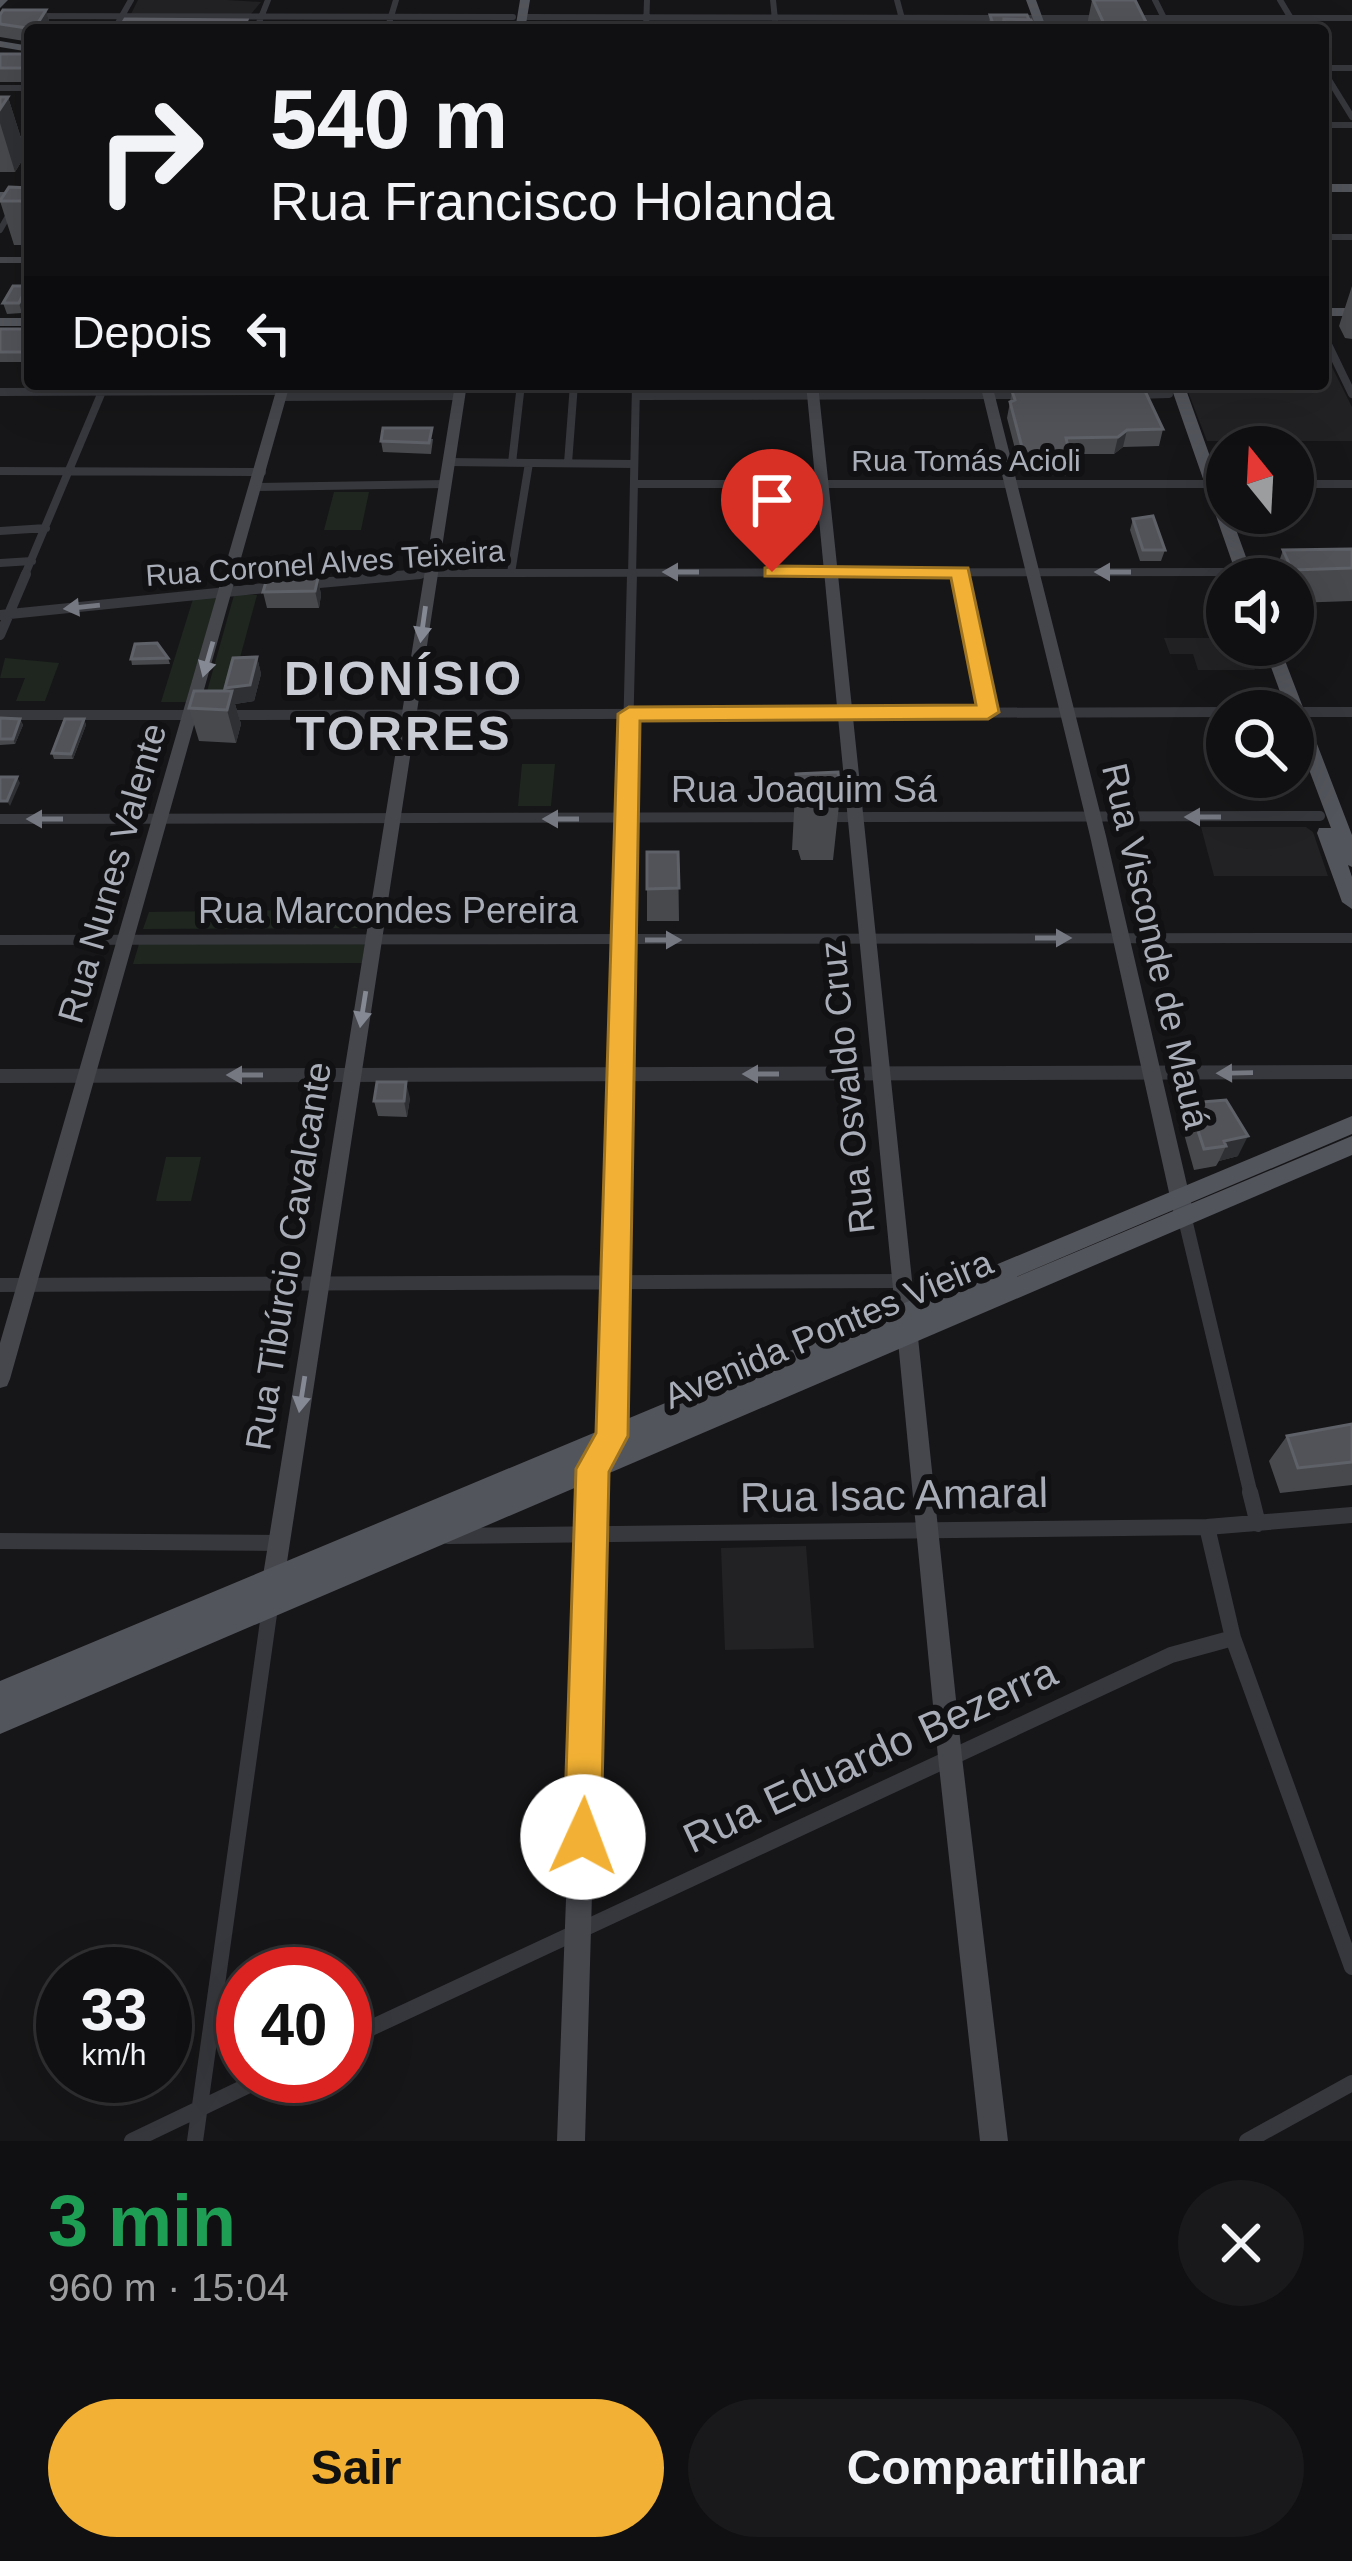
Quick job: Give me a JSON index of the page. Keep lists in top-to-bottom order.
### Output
{
  "streets": {
    "main road": ["Avenida Pontes Vieira"],
    "street": [
      "Rua Tomás Acioli",
      "Rua Coronel Alves Teixeira",
      "Rua Joaquim Sá",
      "Rua Nunes Valente",
      "Rua Marcondes Pereira",
      "Rua Visconde de Mauá",
      "Rua Osvaldo Cruz",
      "Rua Tibúrcio Cavalcante",
      "Rua Isac Amaral",
      "Rua Eduardo Bezerra"
    ]
  },
  "crossings": [
    ["Rua Tomás Acioli", "Rua Visconde de Mauá"],
    ["Rua Tomás Acioli", "Rua Osvaldo Cruz"],
    ["Rua Coronel Alves Teixeira", "Rua Nunes Valente"],
    ["Rua Coronel Alves Teixeira", "Rua Visconde de Mauá"],
    ["Rua Coronel Alves Teixeira", "Rua Osvaldo Cruz"],
    ["Rua Coronel Alves Teixeira", "Rua Tibúrcio Cavalcante"],
    ["Rua Joaquim Sá", "Rua Nunes Valente"],
    ["Rua Joaquim Sá", "Rua Visconde de Mauá"],
    ["Rua Joaquim Sá", "Rua Osvaldo Cruz"],
    ["Rua Joaquim Sá", "Rua Tibúrcio Cavalcante"],
    ["Rua Nunes Valente", "Rua Marcondes Pereira"],
    ["Rua Marcondes Pereira", "Rua Visconde de Mauá"],
    ["Rua Marcondes Pereira", "Rua Osvaldo Cruz"],
    ["Rua Marcondes Pereira", "Rua Tibúrcio Cavalcante"],
    ["Rua Visconde de Mauá", "Avenida Pontes Vieira"],
    ["Rua Visconde de Mauá", "Rua Isac Amaral"],
    ["Rua Osvaldo Cruz", "Avenida Pontes Vieira"],
    ["Rua Osvaldo Cruz", "Rua Isac Amaral"],
    ["Rua Osvaldo Cruz", "Rua Eduardo Bezerra"],
    ["Rua Tibúrcio Cavalcante", "Avenida Pontes Vieira"],
    ["Avenida Pontes Vieira", "Rua Isac Amaral"]
  ],
  "one_way": ["Rua Coronel Alves Teixeira", "Rua Marcondes Pereira"],
  "districts": ["DIONÍSIO TORRES"],
  "north": "top",
  "page": {
    "turn": ["540 m", "Rua Francisco Holanda"],
    "then": "Depois",
    "speed": "33 km/h",
    "limit": "40",
    "heading": ["3 min", "960 m · 15:04"],
    "buttons": ["Sair", "Compartilhar"]
  }
}
